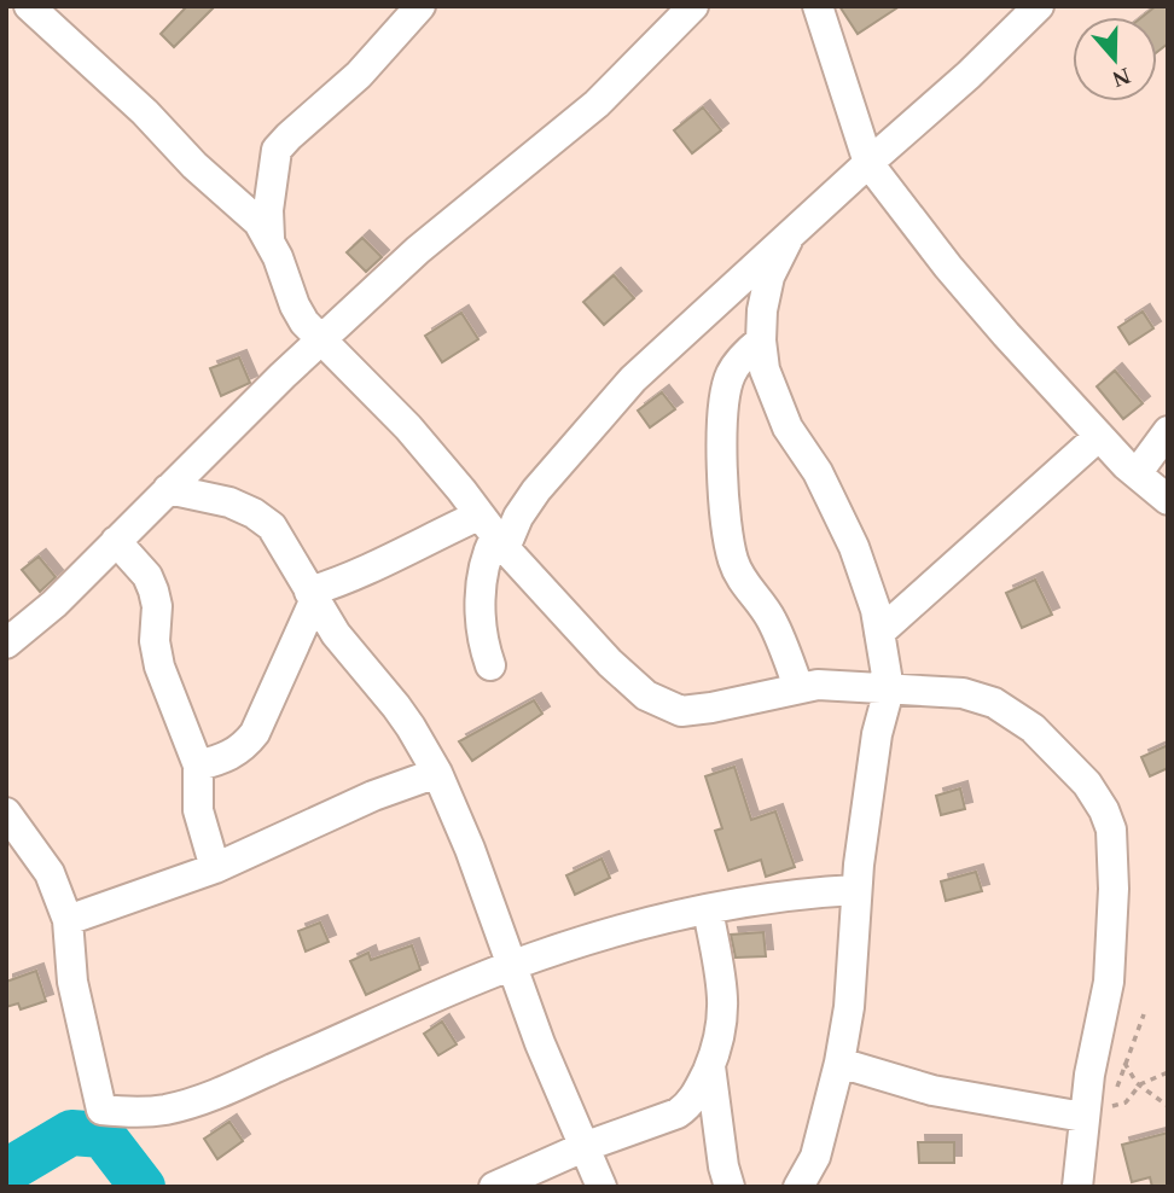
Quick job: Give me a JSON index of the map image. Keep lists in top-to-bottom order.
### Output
{
  "north": "bottom"
}
